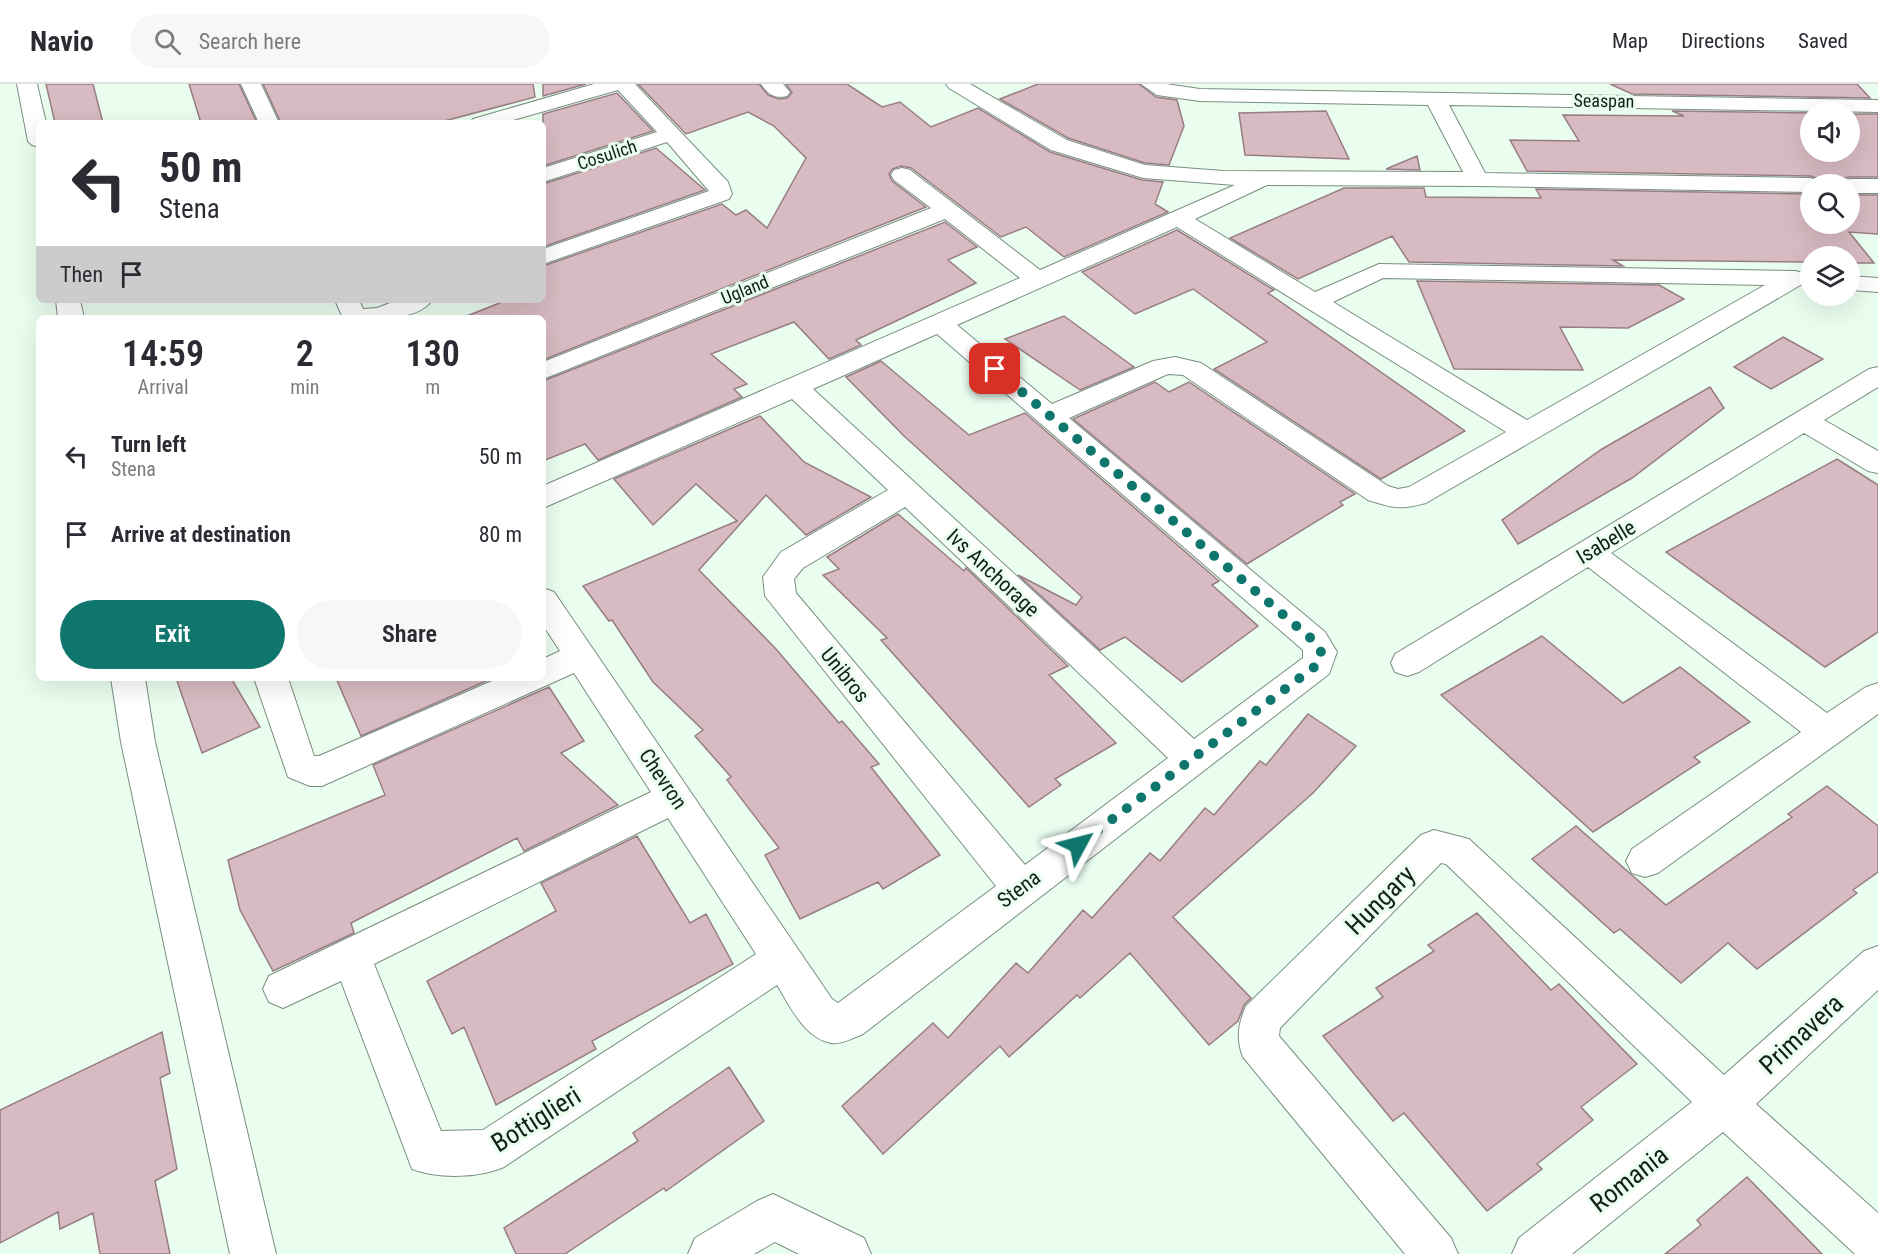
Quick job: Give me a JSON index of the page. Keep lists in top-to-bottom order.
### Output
{
  "streets": {
    "street": [
      "Seaspan",
      "Cosulich",
      "Ugland",
      "Isabelle",
      "Ivs Anchorage",
      "Unibros",
      "Chevron",
      "Stena",
      "Hungary",
      "Primavera",
      "Bottiglieri",
      "Romania"
    ]
  },
  "crossings": [
    ["Ivs Anchorage", "Unibros"],
    ["Ivs Anchorage", "Stena"],
    ["Unibros", "Stena"],
    ["Chevron", "Stena"],
    ["Chevron", "Bottiglieri"],
    ["Stena", "Bottiglieri"],
    ["Hungary", "Primavera"],
    ["Hungary", "Romania"],
    ["Primavera", "Romania"]
  ],
  "page": {
    "header": "Navio",
    "search": "Search here",
    "nav": ["Map", "Directions", "Saved"],
    "turn": ["50 m", "Stena"],
    "then": "Then",
    "eta": [
      "14:59",
      "Arrival",
      "2",
      "min",
      "130",
      "m"
    ],
    "list": [
      {
        "name": "Turn left",
        "note": "Stena",
        "value": "50 m"
      },
      {
        "name": "Arrive at destination",
        "value": "80 m"
      }
    ],
    "buttons": ["Exit", "Share"]
  }
}
